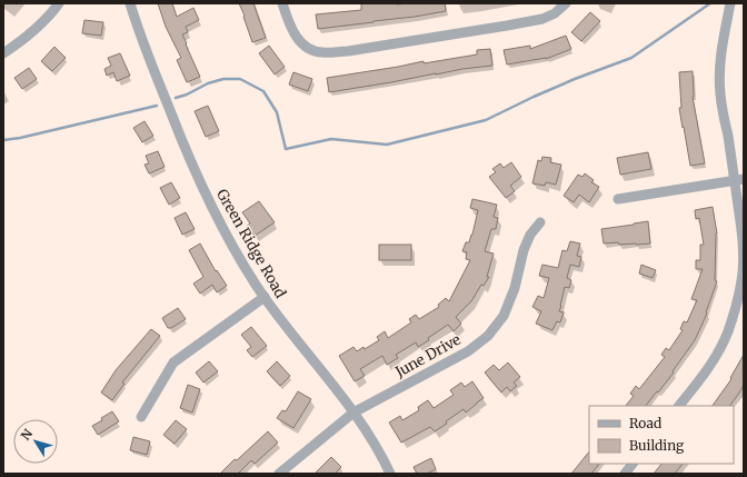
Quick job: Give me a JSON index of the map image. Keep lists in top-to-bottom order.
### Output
{
  "streets": {
    "street": ["Green Ridge Road", "June Drive"]
  },
  "crossings": [
    ["Green Ridge Road", "June Drive"]
  ],
  "legend": ["Road", "Building"],
  "north": "top left"
}
